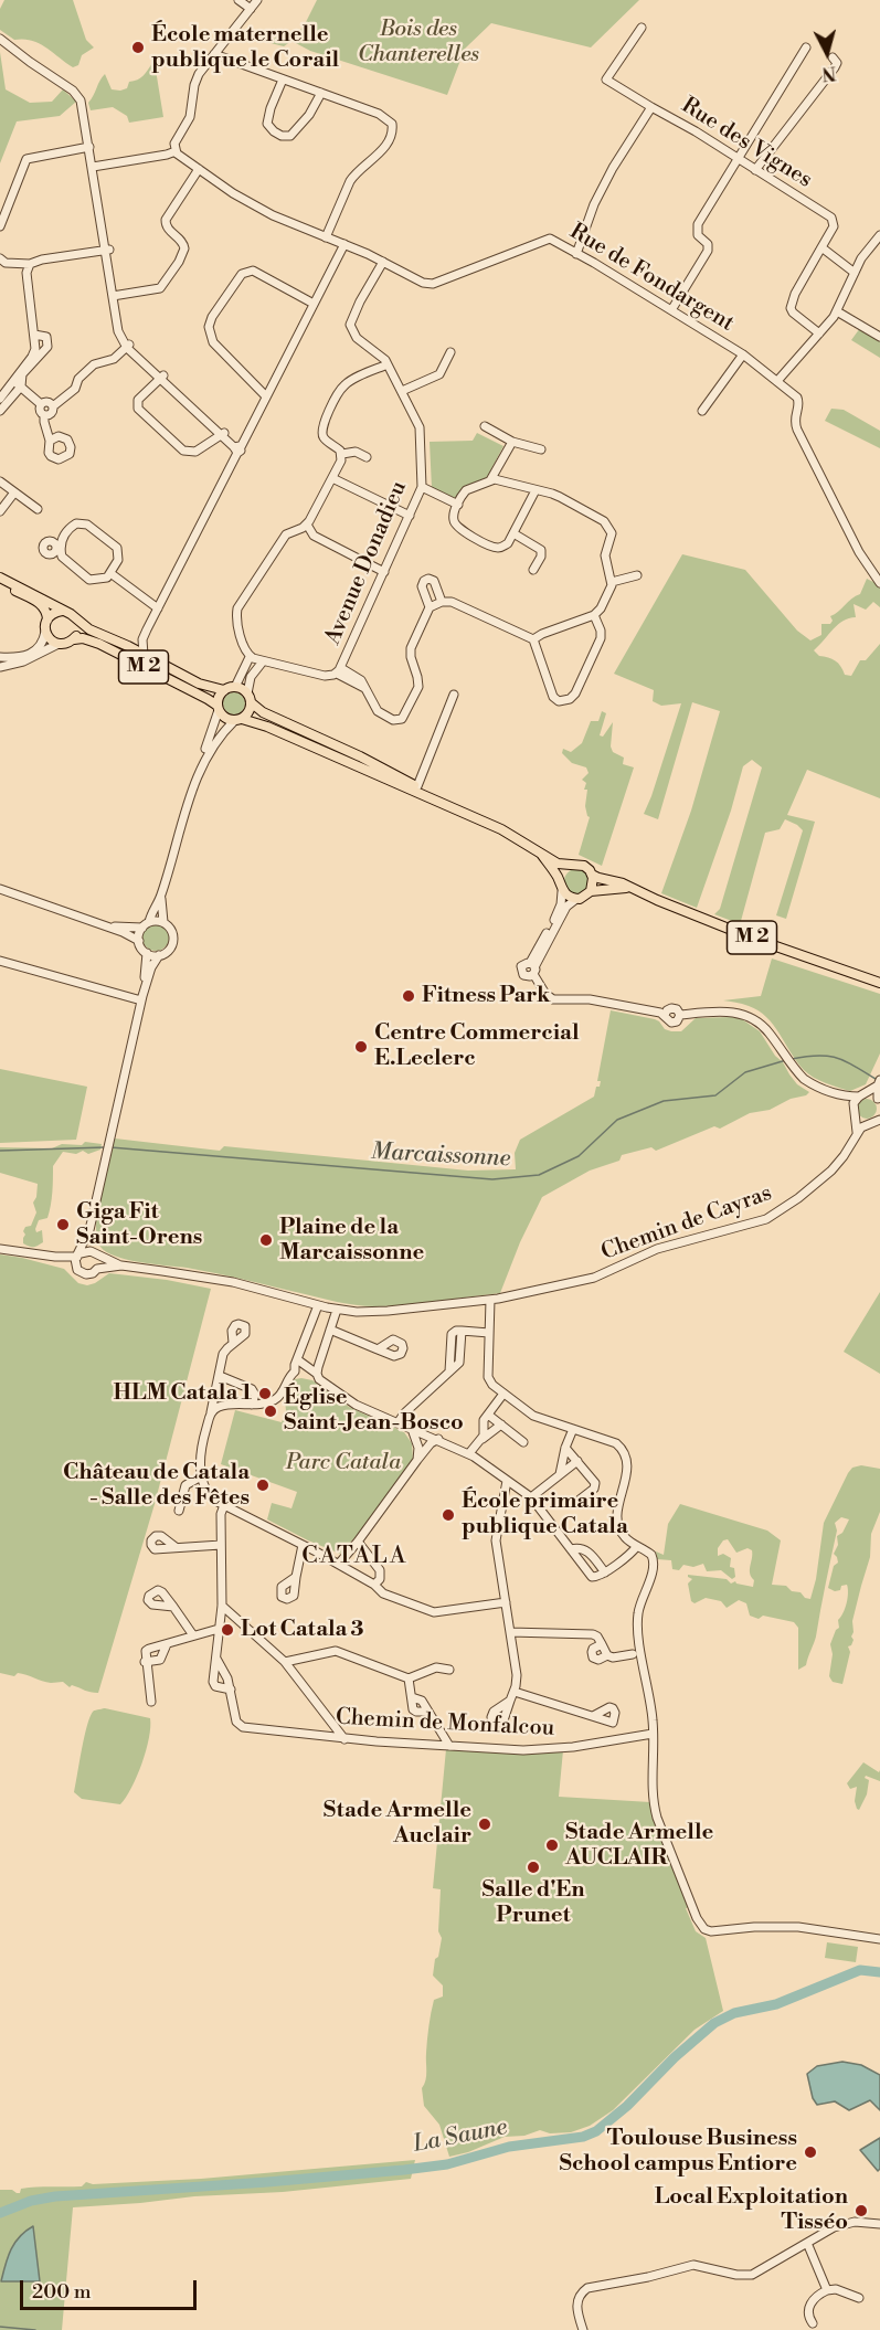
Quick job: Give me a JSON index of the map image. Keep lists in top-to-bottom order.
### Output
{
  "streets": {
    "main road": ["M 2"],
    "street": [
      "Rue des Vignes",
      "Rue de Fondargent",
      "Avenue Donadieu",
      "Chemin de Cayras",
      "Chemin de Monfalcou"
    ]
  },
  "crossings": [
    ["Rue des Vignes", "Rue de Fondargent"],
    ["Rue de Fondargent", "Avenue Donadieu"]
  ],
  "districts": ["CATALA"],
  "water": ["Marcaissonne", "La Saune"],
  "parks": ["Bois des Chanterelles", "Parc Catala"],
  "places": [
    "École maternelle publique le Corail",
    "Fitness Park",
    "Centre Commercial E.Leclerc",
    "Giga Fit Saint-Orens",
    "Plaine de la Marcaissonne",
    "HLM Catala 1",
    "Église Saint-Jean-Bosco",
    "Château de Catala - Salle des Fêtes",
    "École primaire publique Catala",
    "Lot Catala 3",
    "Stade Armelle Auclair",
    "Stade Armelle AUCLAIR",
    "Salle d'En Prunet",
    "Toulouse Business School campus Entiore",
    "Local Exploitation Tisséo"
  ],
  "scale_bar": "200 m",
  "north": "bottom"
}
